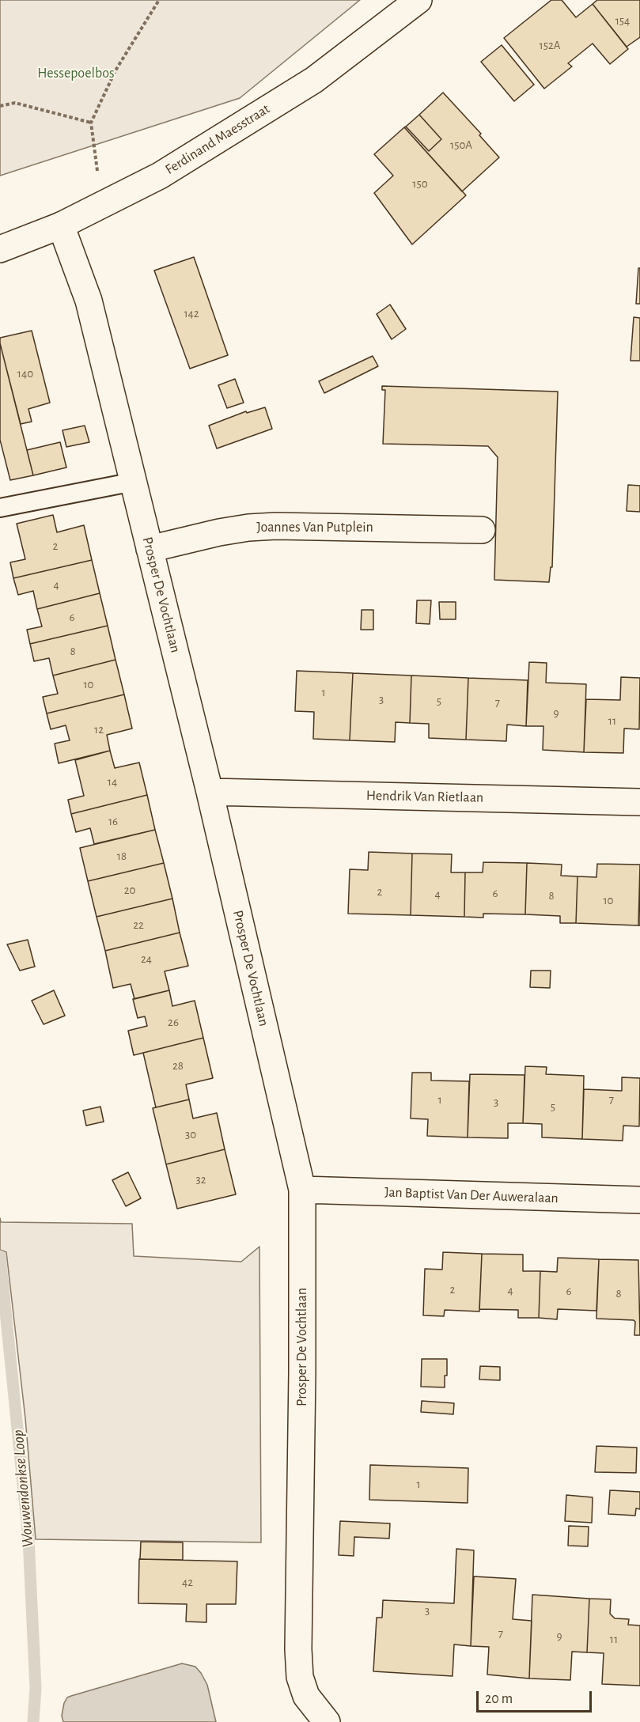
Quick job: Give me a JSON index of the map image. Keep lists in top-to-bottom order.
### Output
{
  "streets": {
    "street": [
      "Ferdinand Maesstraat",
      "Joannes Van Putplein",
      "Prosper De Vochtlaan",
      "Hendrik Van Rietlaan",
      "Jan Baptist Van Der Auweralaan"
    ]
  },
  "crossings": [
    ["Ferdinand Maesstraat", "Prosper De Vochtlaan"],
    ["Joannes Van Putplein", "Prosper De Vochtlaan"],
    ["Prosper De Vochtlaan", "Hendrik Van Rietlaan"],
    ["Prosper De Vochtlaan", "Jan Baptist Van Der Auweralaan"]
  ],
  "water": ["Wouwendonkse Loop"],
  "parks": ["Hessepoelbos"],
  "house_numbers": [
    "154",
    "152A",
    "150A",
    "150",
    "142",
    "140",
    "2",
    "4",
    "6",
    "8",
    "10",
    "1",
    "3",
    "5",
    "7",
    "9",
    "11",
    "12",
    "14",
    "16",
    "18",
    "20",
    "2",
    "6",
    "4",
    "8",
    "10",
    "22",
    "24",
    "26",
    "28",
    "1",
    "7",
    "3",
    "5",
    "30",
    "32",
    "2",
    "4",
    "6",
    "8",
    "1",
    "42",
    "3",
    "7",
    "9",
    "11"
  ],
  "scale_bar": "20 m"
}
